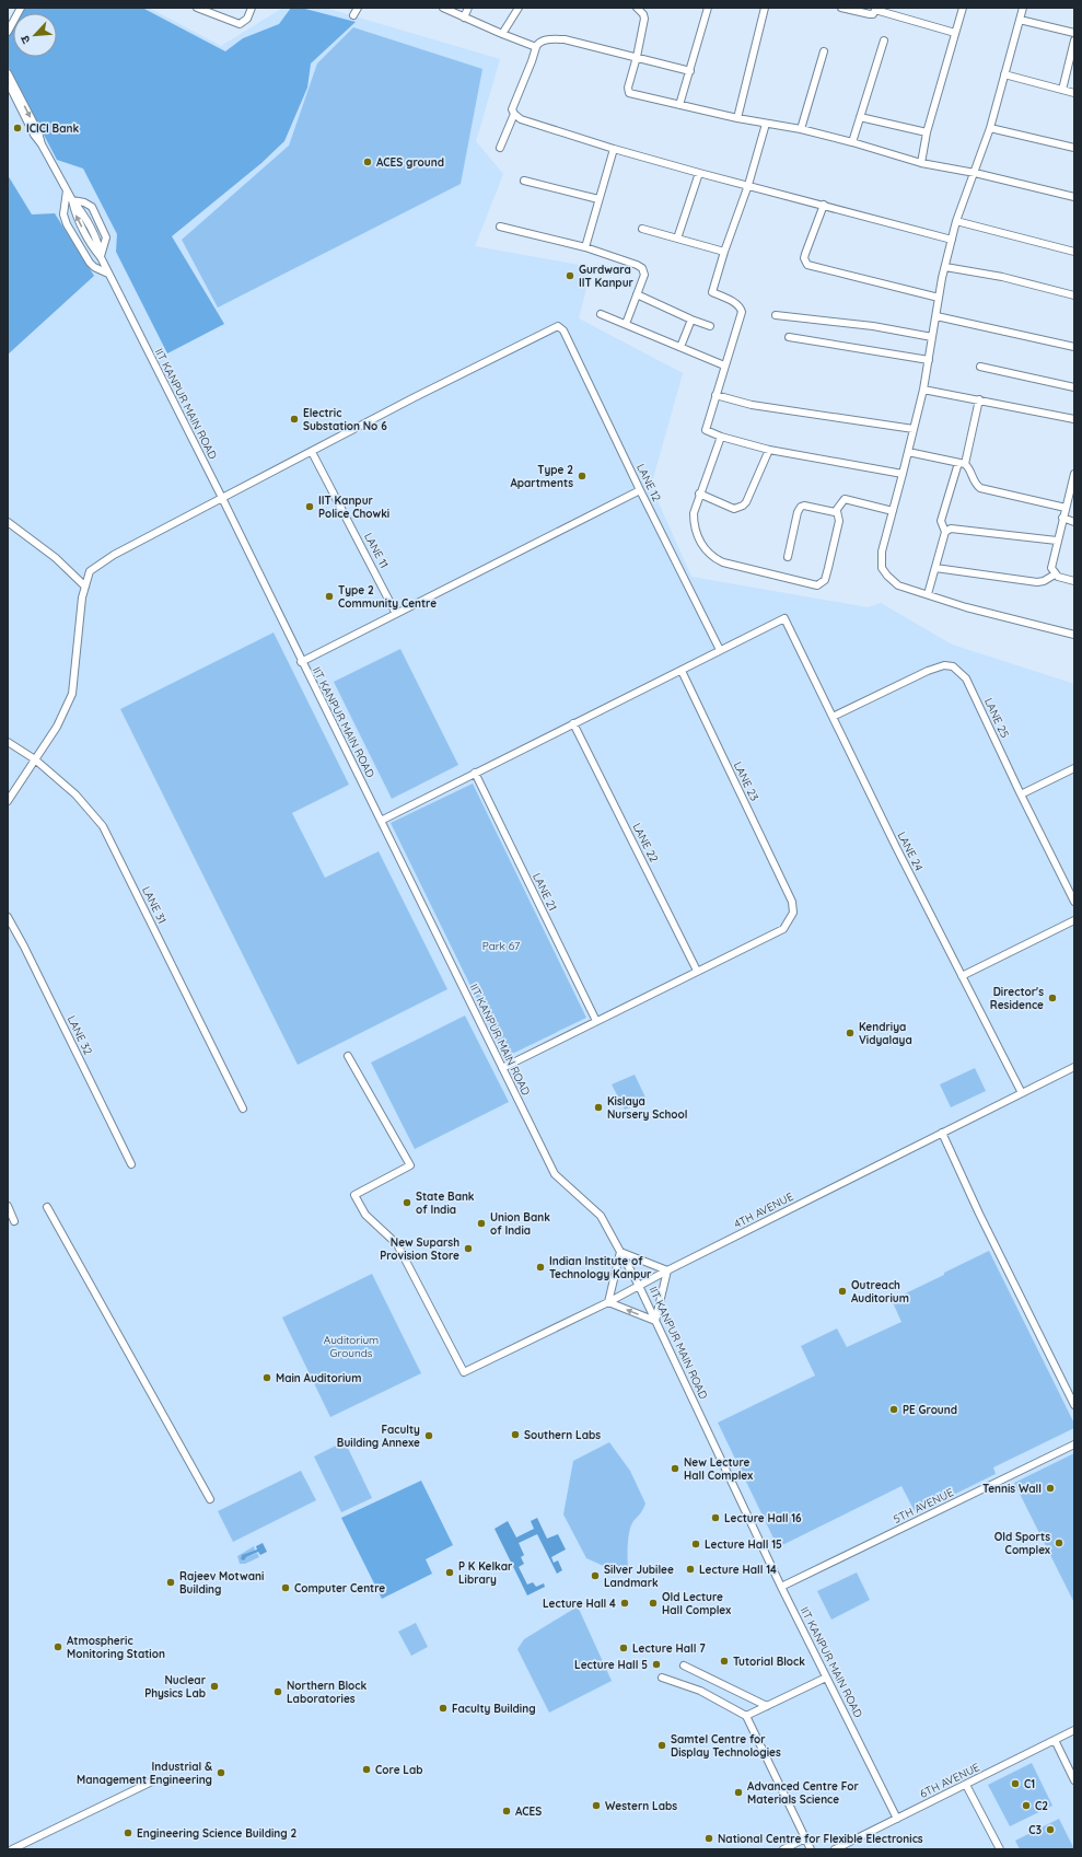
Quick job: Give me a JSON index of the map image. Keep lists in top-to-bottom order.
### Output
{
  "streets": {
    "street": [
      "IIT KANPUR MAIN ROAD",
      "LANE 12",
      "LANE 11",
      "LANE 25",
      "LANE 23",
      "LANE 22",
      "LANE 24",
      "LANE 21",
      "LANE 31",
      "LANE 32",
      "4TH AVENUE",
      "5TH AVENUE",
      "6TH AVENUE"
    ]
  },
  "crossings": [
    ["IIT KANPUR MAIN ROAD", "4TH AVENUE"],
    ["IIT KANPUR MAIN ROAD", "5TH AVENUE"],
    ["IIT KANPUR MAIN ROAD", "6TH AVENUE"],
    ["LANE 12", "LANE 11"],
    ["LANE 12", "LANE 24"],
    ["LANE 25", "LANE 24"],
    ["LANE 23", "LANE 22"],
    ["LANE 24", "4TH AVENUE"]
  ],
  "parks": ["Park 67", "Auditorium Grounds"],
  "places": [
    "ICICI Bank",
    "ACES ground",
    "Gurdwara IIT Kanpur",
    "Electric Substation No 6",
    "Type 2 Apartments",
    "IIT Kanpur Police Chowki",
    "Type 2 Community Centre",
    "Director's Residence",
    "Kendriya Vidyalaya",
    "Kislaya Nursery School",
    "State Bank of India",
    "Union Bank of India",
    "New Suparsh Provision Store",
    "Indian Institute of Technology Kanpur",
    "Outreach Auditorium",
    "Main Auditorium",
    "PE Ground",
    "Southern Labs",
    "Faculty Building Annexe",
    "New Lecture Hall Complex",
    "Tennis Wall",
    "Lecture Hall 16",
    "Old Sports Complex",
    "Lecture Hall 15",
    "Lecture Hall 14",
    "P K Kelkar Library",
    "Silver Jubilee Landmark",
    "Rajeev Motwani Building",
    "Computer Centre",
    "Lecture Hall 4",
    "Old Lecture Hall Complex",
    "Atmospheric Monitoring Station",
    "Lecture Hall 7",
    "Tutorial Block",
    "Lecture Hall 5",
    "Nuclear Physics Lab",
    "Northern Block Laboratories",
    "Faculty Building",
    "Samtel Centre for Display Technologies",
    "Core Lab",
    "Industrial & Management Engineering",
    "C1",
    "Advanced Centre For Materials Science",
    "Western Labs",
    "C2",
    "ACES",
    "C3",
    "Engineering Science Building 2",
    "National Centre for Flexible Electronics"
  ],
  "north": "bottom left"
}
